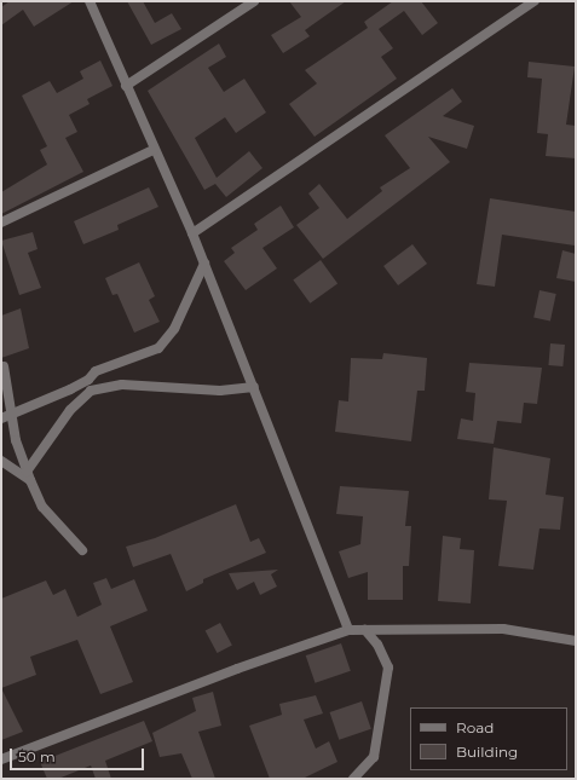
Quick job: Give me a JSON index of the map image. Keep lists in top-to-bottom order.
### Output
{
  "legend": ["Road", "Building"],
  "scale_bar": "50 m"
}
